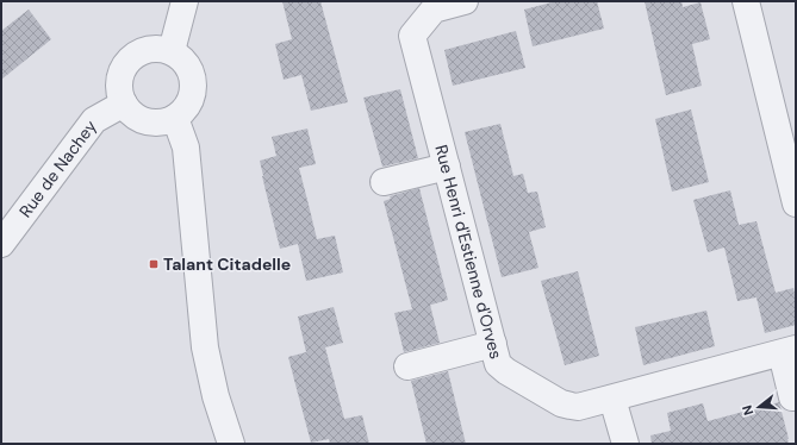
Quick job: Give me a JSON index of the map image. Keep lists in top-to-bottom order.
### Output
{
  "streets": {
    "street": ["Rue de Nachey", "Rue Henri d'Estienne d'Orves"]
  },
  "places": {
    "transit": ["Talant Citadelle"]
  },
  "north": "left"
}
